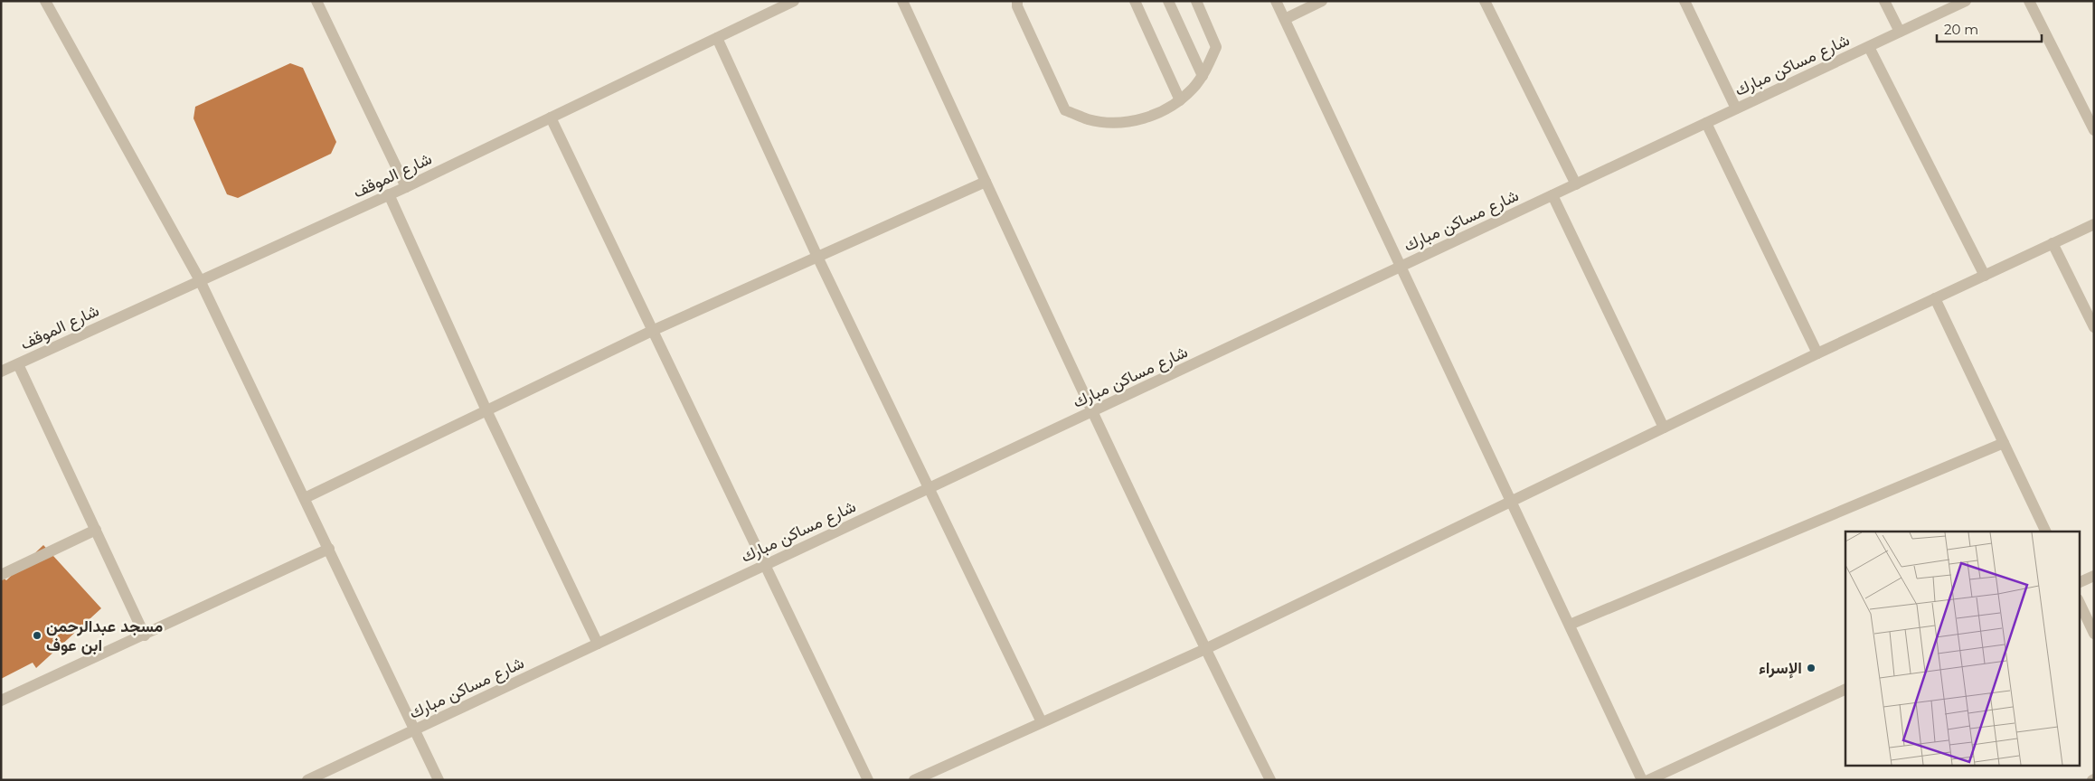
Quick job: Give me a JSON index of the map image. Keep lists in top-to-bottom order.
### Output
{
  "streets": {
    "street": ["شارع مساكن مبارك", "شارع الموقف"]
  },
  "places": ["مسجد عبدالرحمن ابن عوف", "الإسراء"],
  "scale_bar": "20 m"
}
